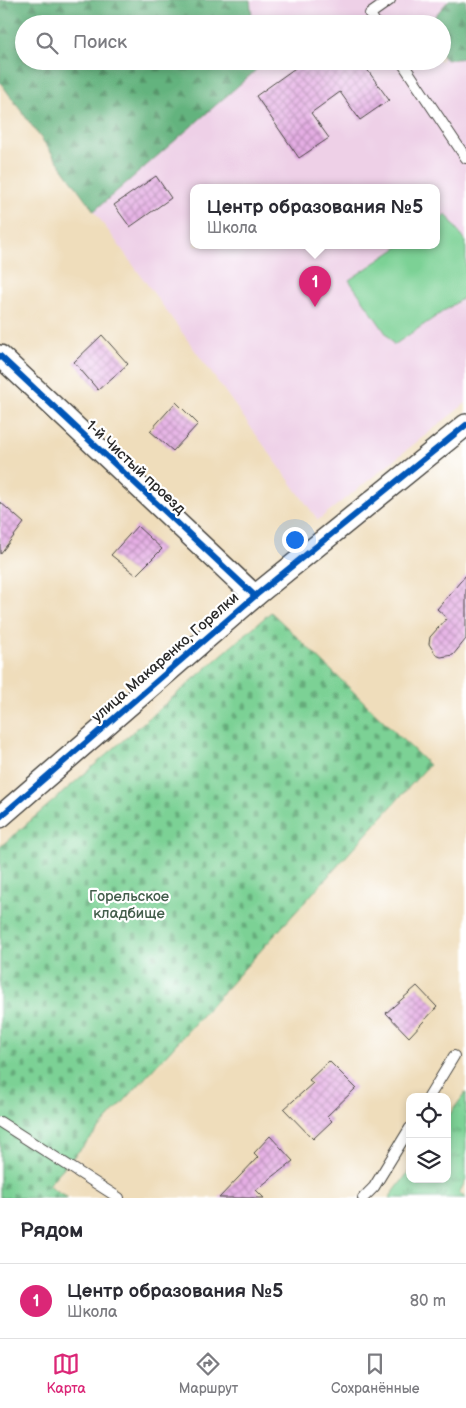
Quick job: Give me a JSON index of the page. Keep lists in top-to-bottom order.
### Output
{
  "streets": {
    "street": ["1-й Чистый проезд", "улица Макаренко, Горелки"]
  },
  "crossings": [
    ["1-й Чистый проезд", "улица Макаренко, Горелки"]
  ],
  "parks": ["Горельское кладбище"],
  "page": {
    "search": "Поиск",
    "popup": ["Центр образования №5", "Школа"],
    "pins": "1",
    "heading": "Рядом",
    "list": [
      {
        "mark": "1",
        "name": "Центр образования №5",
        "note": "Школа",
        "value": "80 m"
      }
    ],
    "nav": ["Карта", "Маршрут", "Сохранённые"]
  }
}
